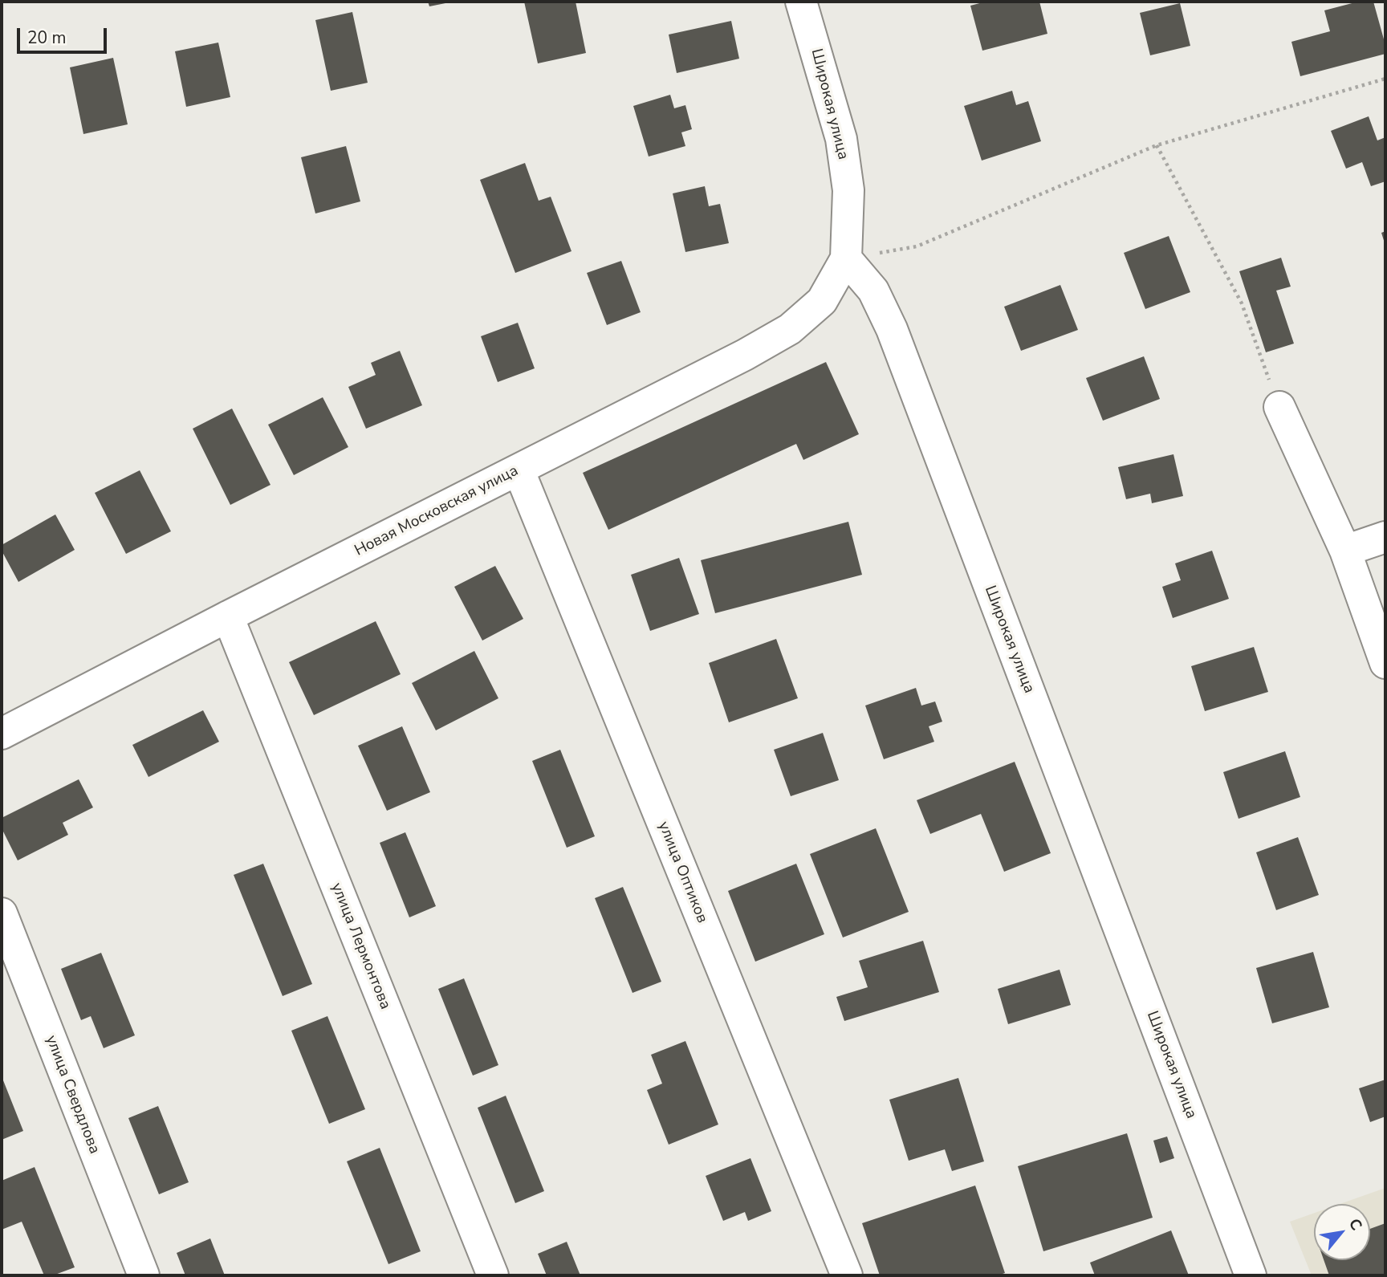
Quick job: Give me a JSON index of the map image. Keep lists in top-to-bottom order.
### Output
{
  "streets": {
    "street": [
      "Широкая улица",
      "Новая Московская улица",
      "улица Оптиков",
      "улица Лермонтова",
      "улица Свердлова"
    ]
  },
  "crossings": [
    ["Широкая улица", "Новая Московская улица"],
    ["Новая Московская улица", "улица Оптиков"],
    ["Новая Московская улица", "улица Лермонтова"]
  ],
  "scale_bar": "20 m",
  "north": "top right"
}
